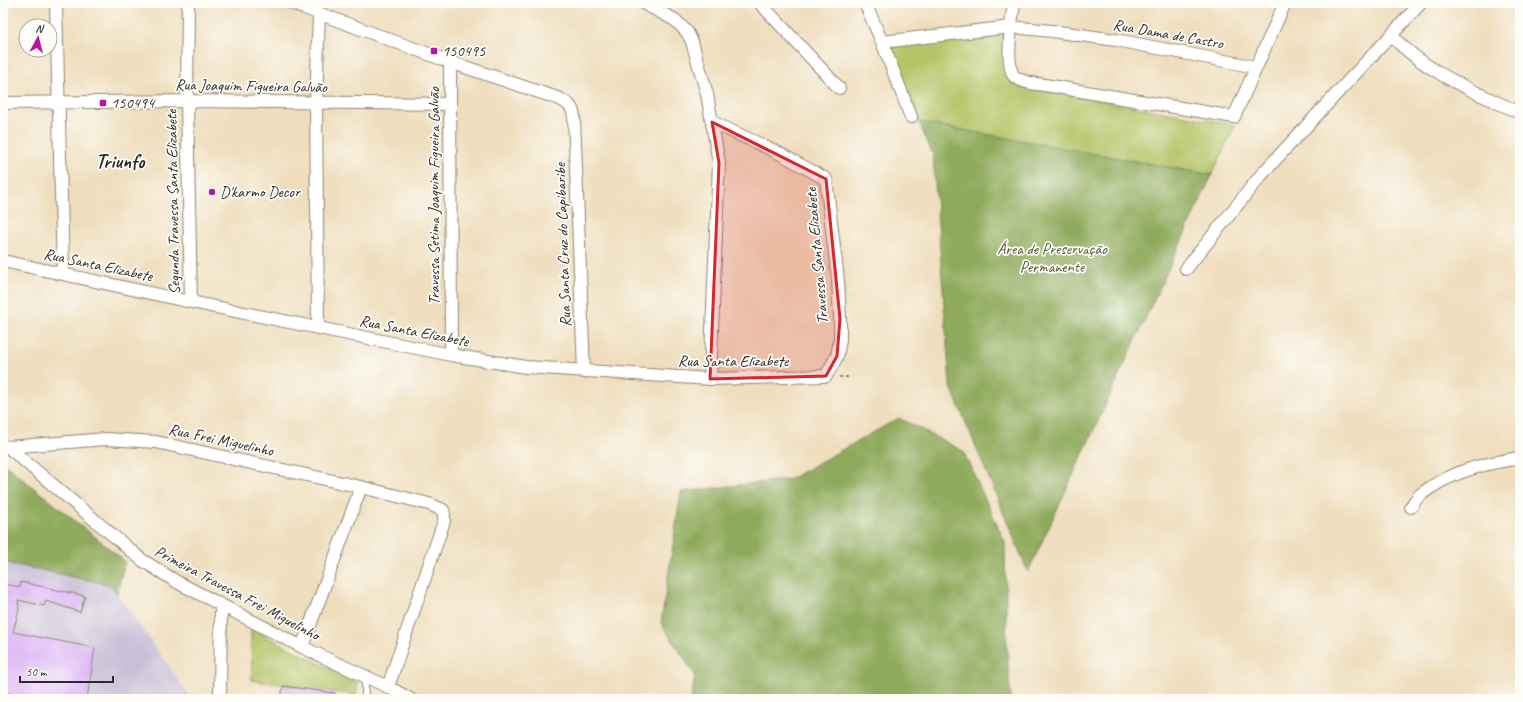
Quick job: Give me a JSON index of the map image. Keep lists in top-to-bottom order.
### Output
{
  "streets": {
    "street": [
      "Rua Dama de Castro",
      "Rua Joaquim Figueira Galvão",
      "Travessa Setima Joaquim Figueira Galvão",
      "Segunda Travessa Santa Elizabete",
      "Rua Santa Cruz do Capibaribe",
      "Travessa Santa Elizabete",
      "Rua Santa Elizabete",
      "Rua Frei Miguelinho",
      "Primeira Travessa Frei Miguelinho"
    ]
  },
  "crossings": [
    ["Rua Joaquim Figueira Galvão", "Travessa Setima Joaquim Figueira Galvão"],
    ["Rua Joaquim Figueira Galvão", "Segunda Travessa Santa Elizabete"],
    ["Travessa Setima Joaquim Figueira Galvão", "Rua Santa Cruz do Capibaribe"],
    ["Travessa Setima Joaquim Figueira Galvão", "Rua Santa Elizabete"],
    ["Segunda Travessa Santa Elizabete", "Rua Santa Elizabete"],
    ["Rua Santa Cruz do Capibaribe", "Rua Santa Elizabete"],
    ["Travessa Santa Elizabete", "Rua Santa Elizabete"],
    ["Rua Frei Miguelinho", "Primeira Travessa Frei Miguelinho"]
  ],
  "districts": ["Triunfo"],
  "parks": ["Área de Preservação Permanente"],
  "places": {
    "transit": ["150495", "150494"],
    "other": ["D'karmo Decor"]
  },
  "scale_bar": "50 m",
  "north": "top"
}
